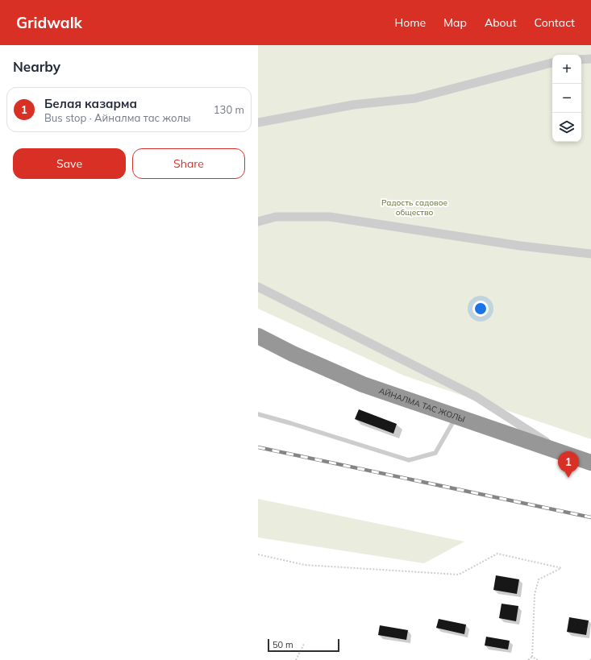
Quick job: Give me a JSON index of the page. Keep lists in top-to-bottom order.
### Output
{
  "streets": {
    "highway": ["АЙНАЛМА ТАС ЖОЛЫ"]
  },
  "parks": ["Радость садовое общество"],
  "scale_bar": "50 m",
  "page": {
    "header": "Gridwalk",
    "nav": [
      "Home",
      "Map",
      "About",
      "Contact"
    ],
    "heading": "Nearby",
    "map_buttons": ["+", "−"],
    "list": [
      {
        "mark": "1",
        "name": "Белая казарма",
        "note": "Bus stop · Айналма тас жолы",
        "value": "130 m"
      }
    ],
    "buttons": ["Save", "Share"],
    "pins": "1",
    "scale": "50 m"
  }
}
